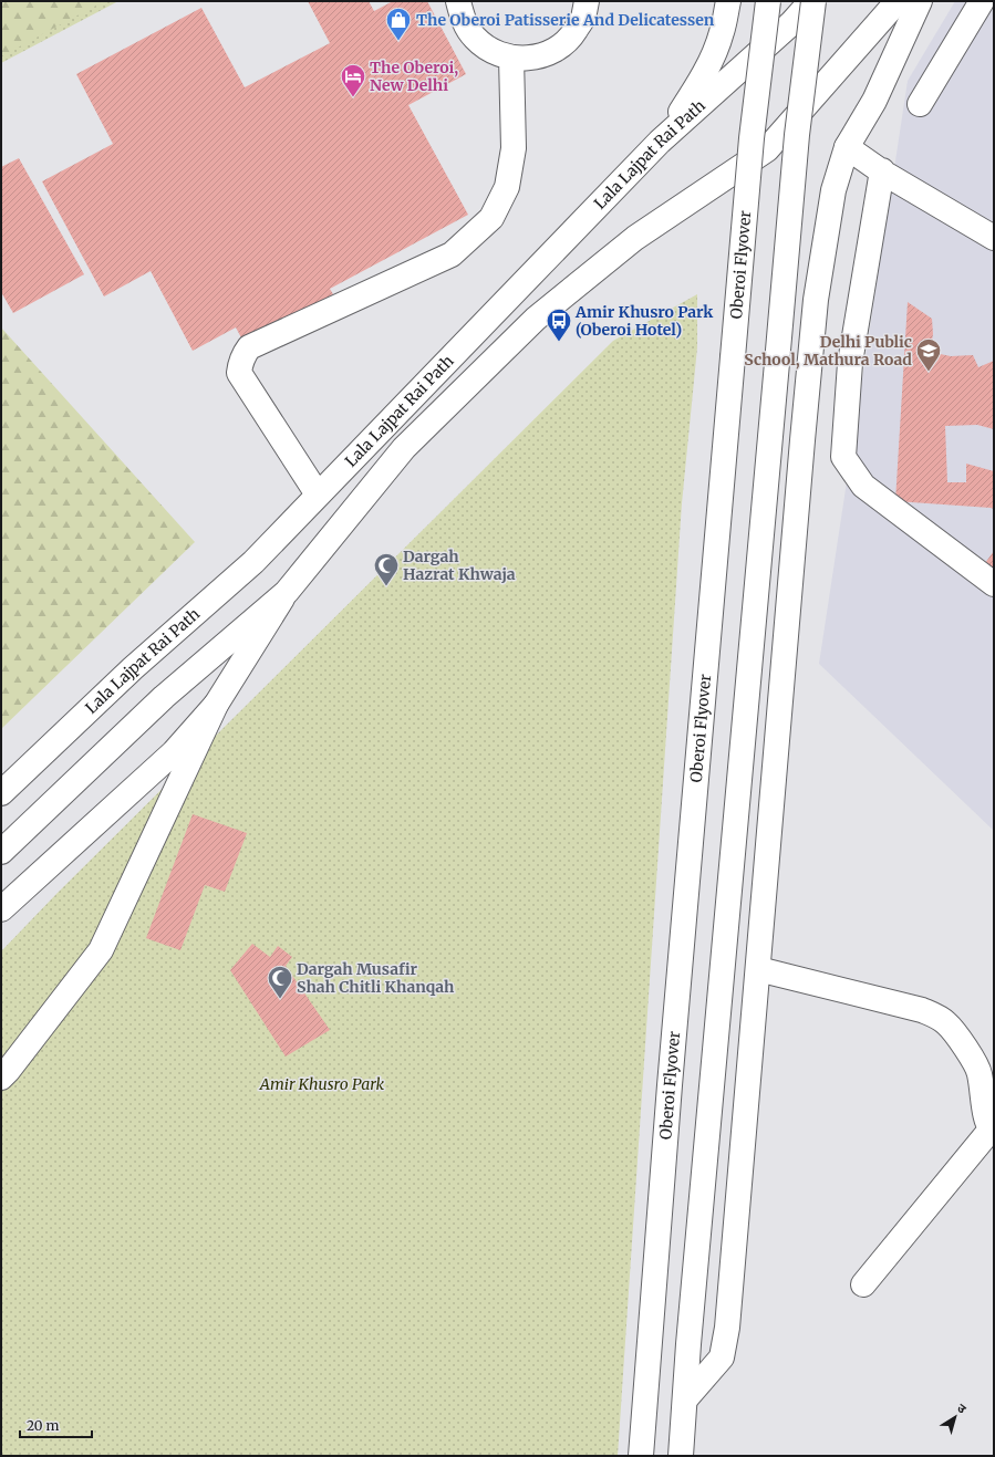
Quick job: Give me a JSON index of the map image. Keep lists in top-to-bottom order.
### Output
{
  "streets": {
    "main road": ["Lala Lajpat Rai Path", "Oberoi Flyover"]
  },
  "parks": ["Amir Khusro Park"],
  "places": {
    "shop": ["The Oberoi Patisserie And Delicatessen"],
    "hotel": ["The Oberoi, New Delhi"],
    "bus stop": ["Amir Khusro Park (Oberoi Hotel)"],
    "school or university": ["Delhi Public School, Mathura Road"],
    "mosque": ["Dargah Hazrat Khwaja", "Dargah Musafir Shah Chitli Khanqah"]
  },
  "scale_bar": "20 m",
  "north": "top right"
}
